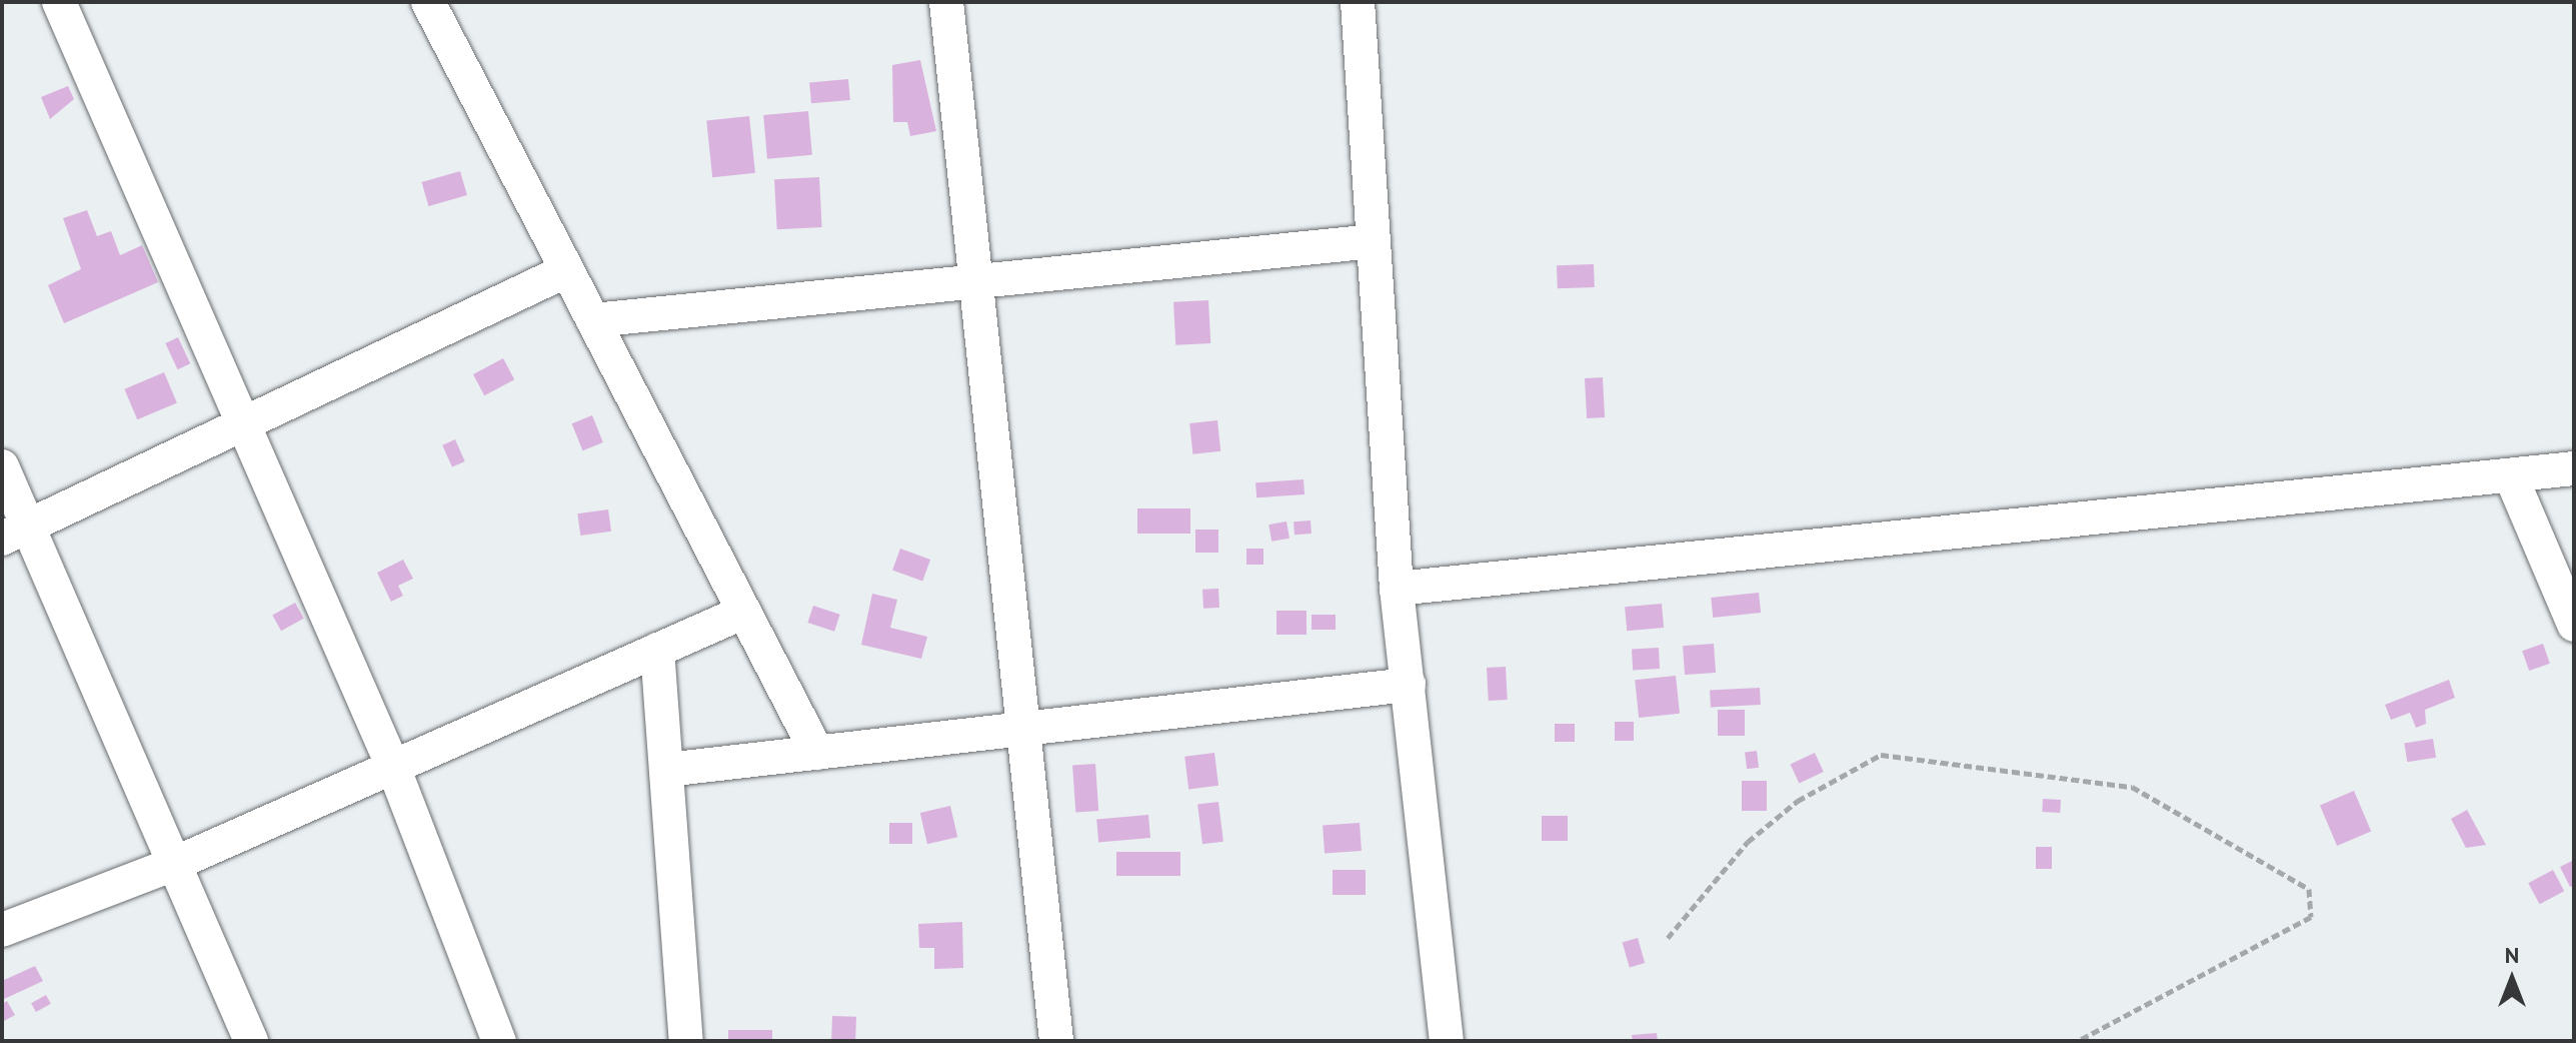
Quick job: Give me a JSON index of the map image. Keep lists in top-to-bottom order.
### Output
{
  "north": "top"
}
